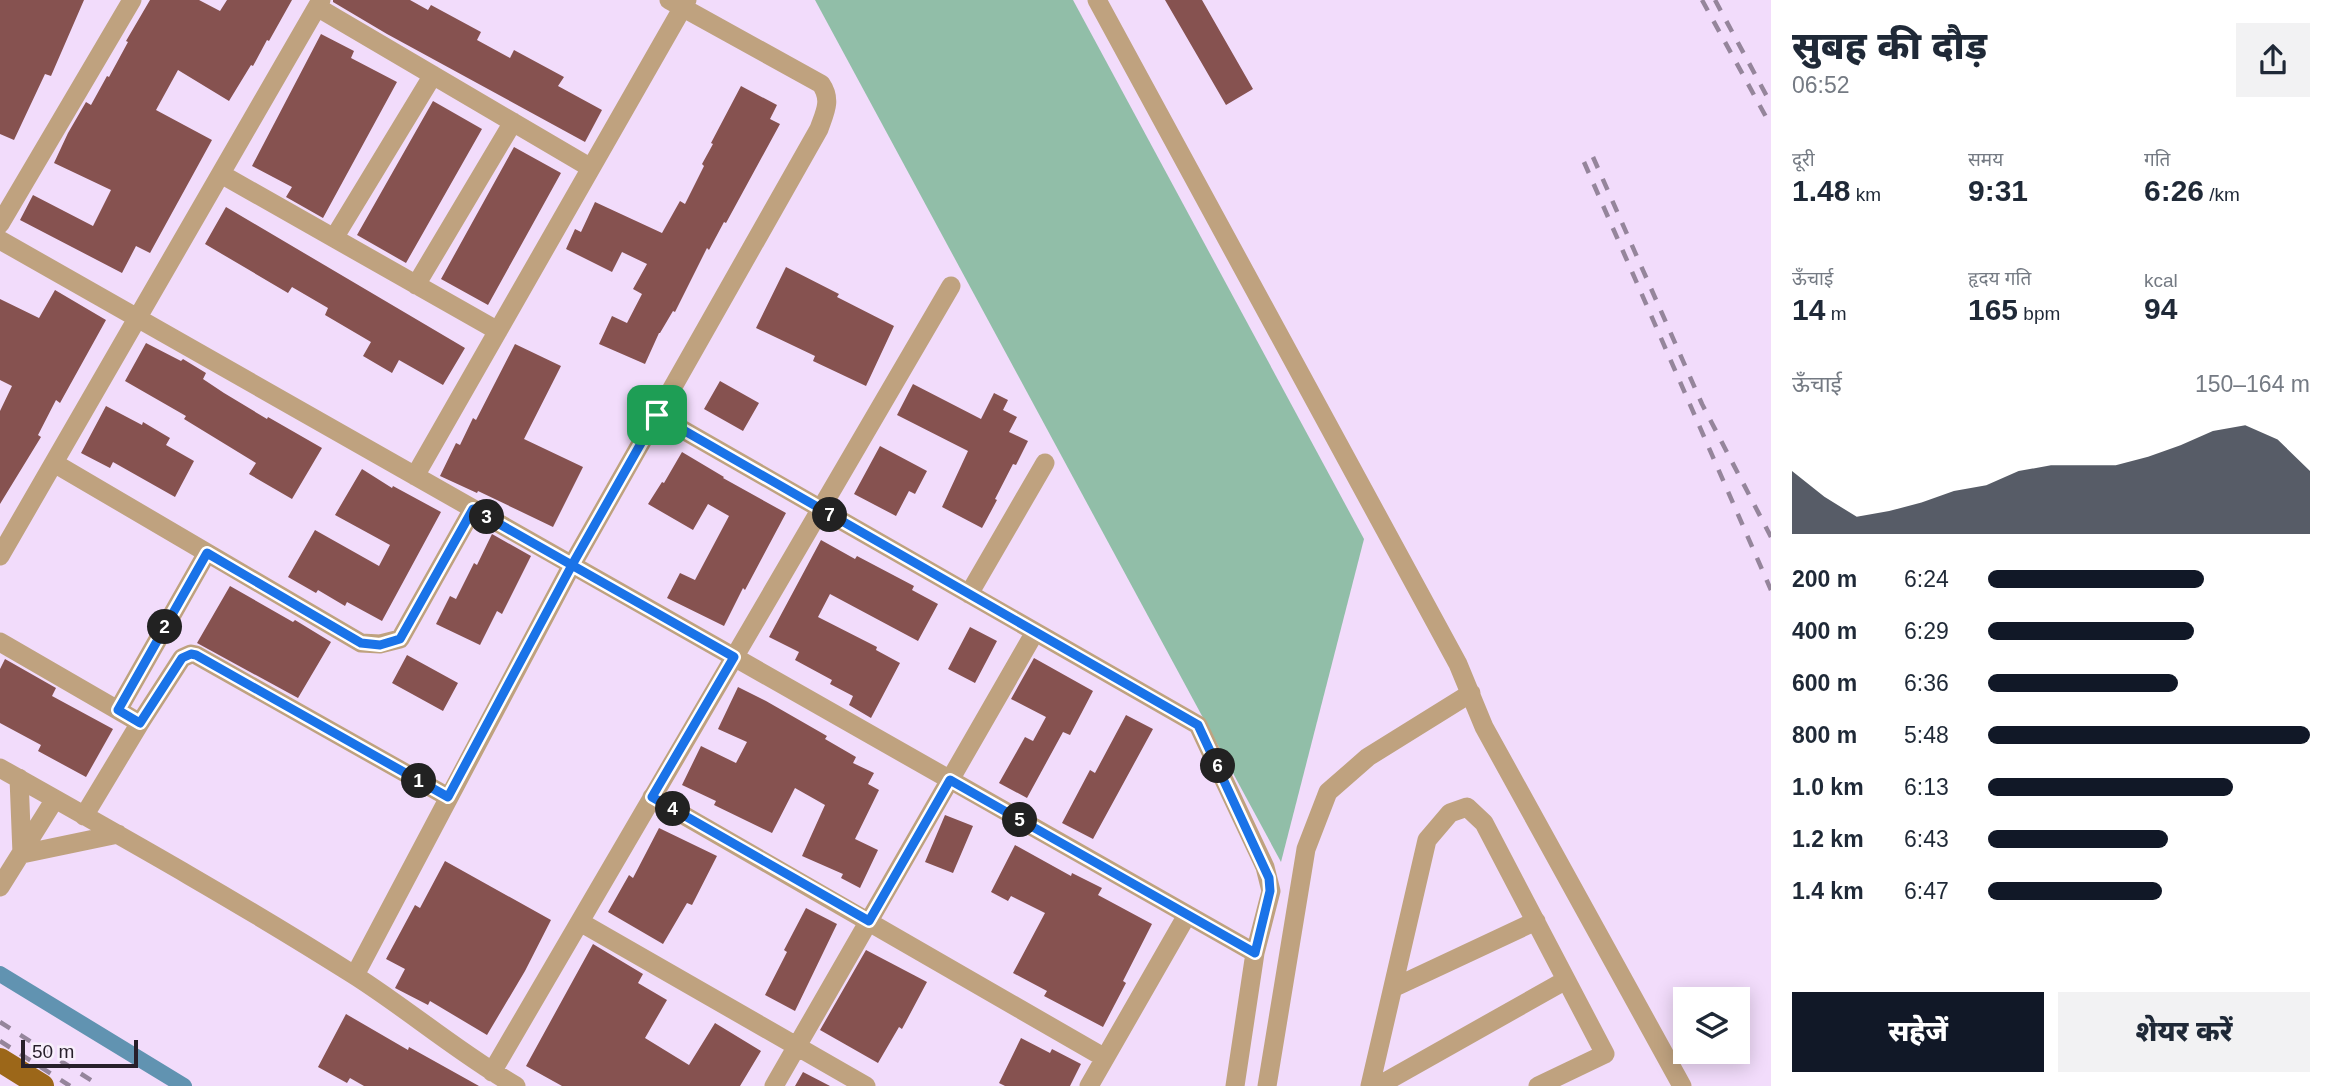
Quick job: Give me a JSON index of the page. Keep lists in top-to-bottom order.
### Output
{
  "scale_bar": "50 m",
  "page": {
    "heading": ["सुबह की दौड़", "06:52"],
    "stats": [
      ["दूरी", "1.48 km"],
      ["समय", "9:31"],
      ["गति", "6:26 /km"],
      ["ऊँचाई", "14 m"],
      ["हृदय गति", "165 bpm"],
      ["kcal", "94"]
    ],
    "chart": ["ऊँचाई", "150–164 m"],
    "pins": [
      "7",
      "3",
      "2",
      "6",
      "1",
      "4",
      "5"
    ],
    "list": [
      {
        "name": "200 m",
        "note": "6:24"
      },
      {
        "name": "400 m",
        "note": "6:29"
      },
      {
        "name": "600 m",
        "note": "6:36"
      },
      {
        "name": "800 m",
        "note": "5:48"
      },
      {
        "name": "1.0 km",
        "note": "6:13"
      },
      {
        "name": "1.2 km",
        "note": "6:43"
      },
      {
        "name": "1.4 km",
        "note": "6:47"
      }
    ],
    "buttons": ["सहेजें", "शेयर करें"],
    "scale": "50 m"
  }
}
